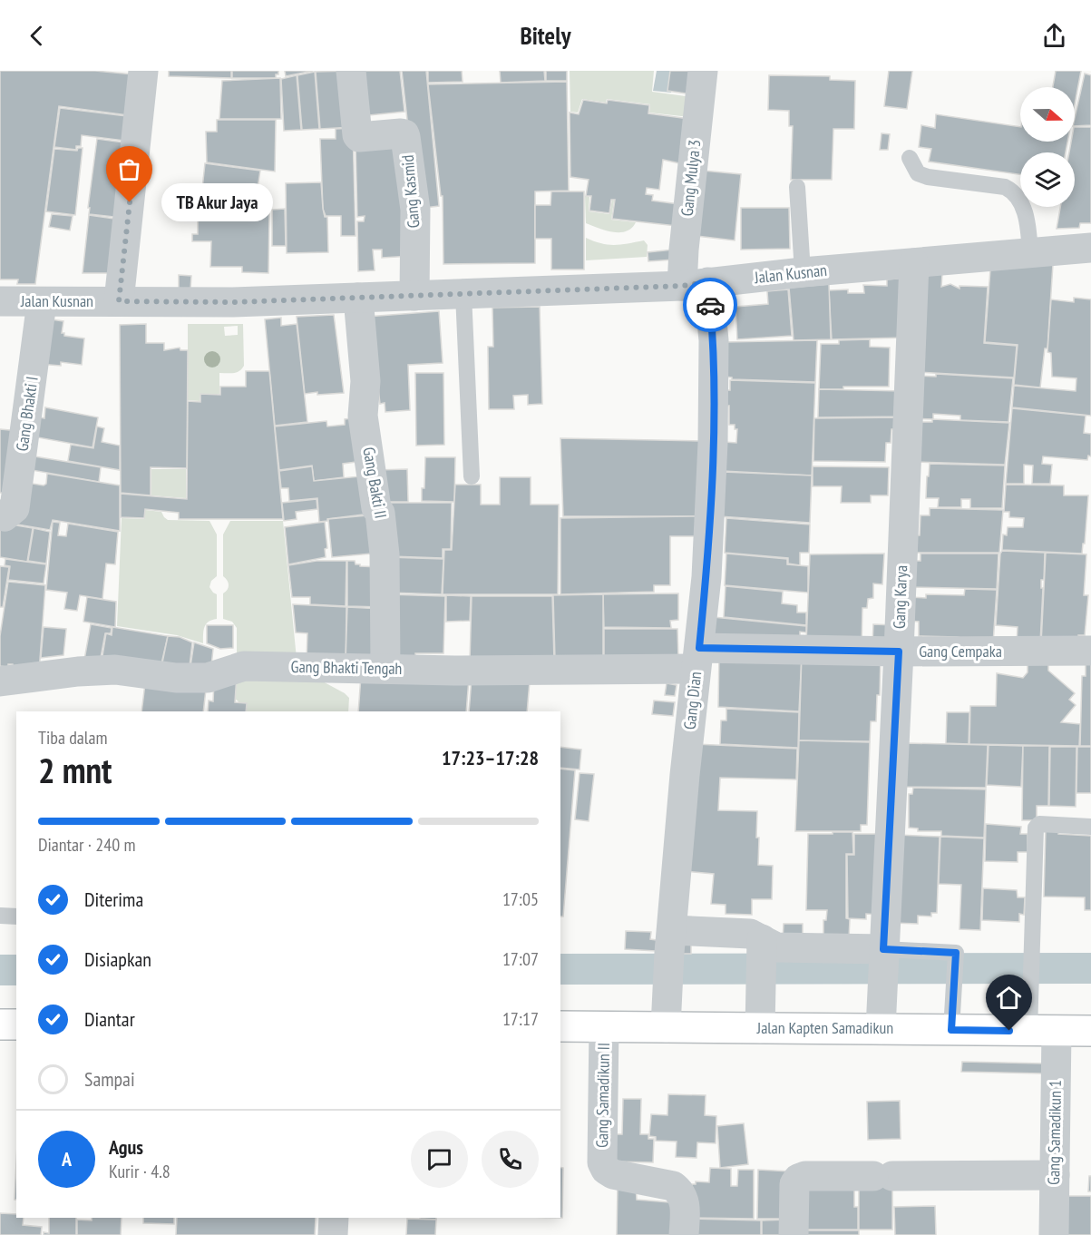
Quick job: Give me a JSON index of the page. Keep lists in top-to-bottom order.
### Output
{
  "streets": {
    "highway": ["Jalan Kapten Samadikun"],
    "street": [
      "Gang Mulya 3",
      "Gang Kasmid",
      "Jalan Kusnan",
      "Gang Bhakti I",
      "Gang Bakti II",
      "Gang Karya",
      "Gang Cempaka",
      "Gang Bhakti Tengah",
      "Gang Dian",
      "Gang Samadikun II",
      "Gang Samadikun 1"
    ]
  },
  "crossings": [
    ["Gang Mulya 3", "Jalan Kusnan"],
    ["Gang Mulya 3", "Gang Dian"],
    ["Gang Kasmid", "Jalan Kusnan"],
    ["Jalan Kusnan", "Gang Bhakti I"],
    ["Jalan Kusnan", "Gang Bakti II"],
    ["Jalan Kusnan", "Gang Karya"],
    ["Jalan Kusnan", "Gang Dian"],
    ["Gang Bakti II", "Gang Bhakti Tengah"],
    ["Gang Karya", "Gang Cempaka"],
    ["Gang Karya", "Jalan Kapten Samadikun"],
    ["Gang Cempaka", "Gang Bhakti Tengah"],
    ["Gang Cempaka", "Gang Dian"],
    ["Gang Bhakti Tengah", "Gang Dian"],
    ["Gang Dian", "Jalan Kapten Samadikun"],
    ["Jalan Kapten Samadikun", "Gang Samadikun II"],
    ["Jalan Kapten Samadikun", "Gang Samadikun 1"]
  ],
  "places": ["TB Akur Jaya"],
  "north": "right",
  "page": {
    "header": "Bitely",
    "bubble": "TB Akur Jaya",
    "heading": ["2 mnt", "Tiba dalam", "17:23–17:28"],
    "panel": ["Agus", "Kurir · 4.8"],
    "bar": "Diantar · 240 m",
    "list": [
      ["Diterima", "17:05"],
      ["Disiapkan", "17:07"],
      ["Diantar", "17:17"],
      "Sampai"
    ],
    "round": "A"
  }
}
